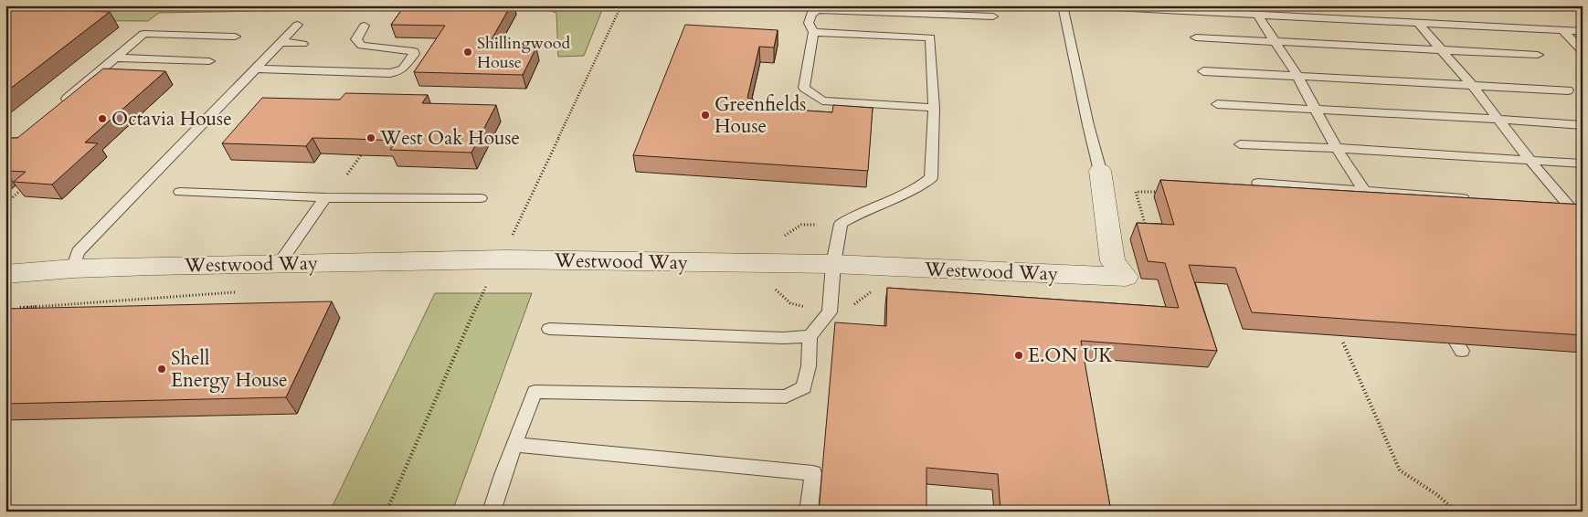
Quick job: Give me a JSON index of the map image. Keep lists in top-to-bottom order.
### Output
{
  "streets": {
    "street": ["Westwood Way"]
  },
  "places": [
    "Shillingwood House",
    "Greenfields House",
    "Octavia House",
    "West Oak House",
    "E.ON UK",
    "Shell Energy House"
  ]
}
